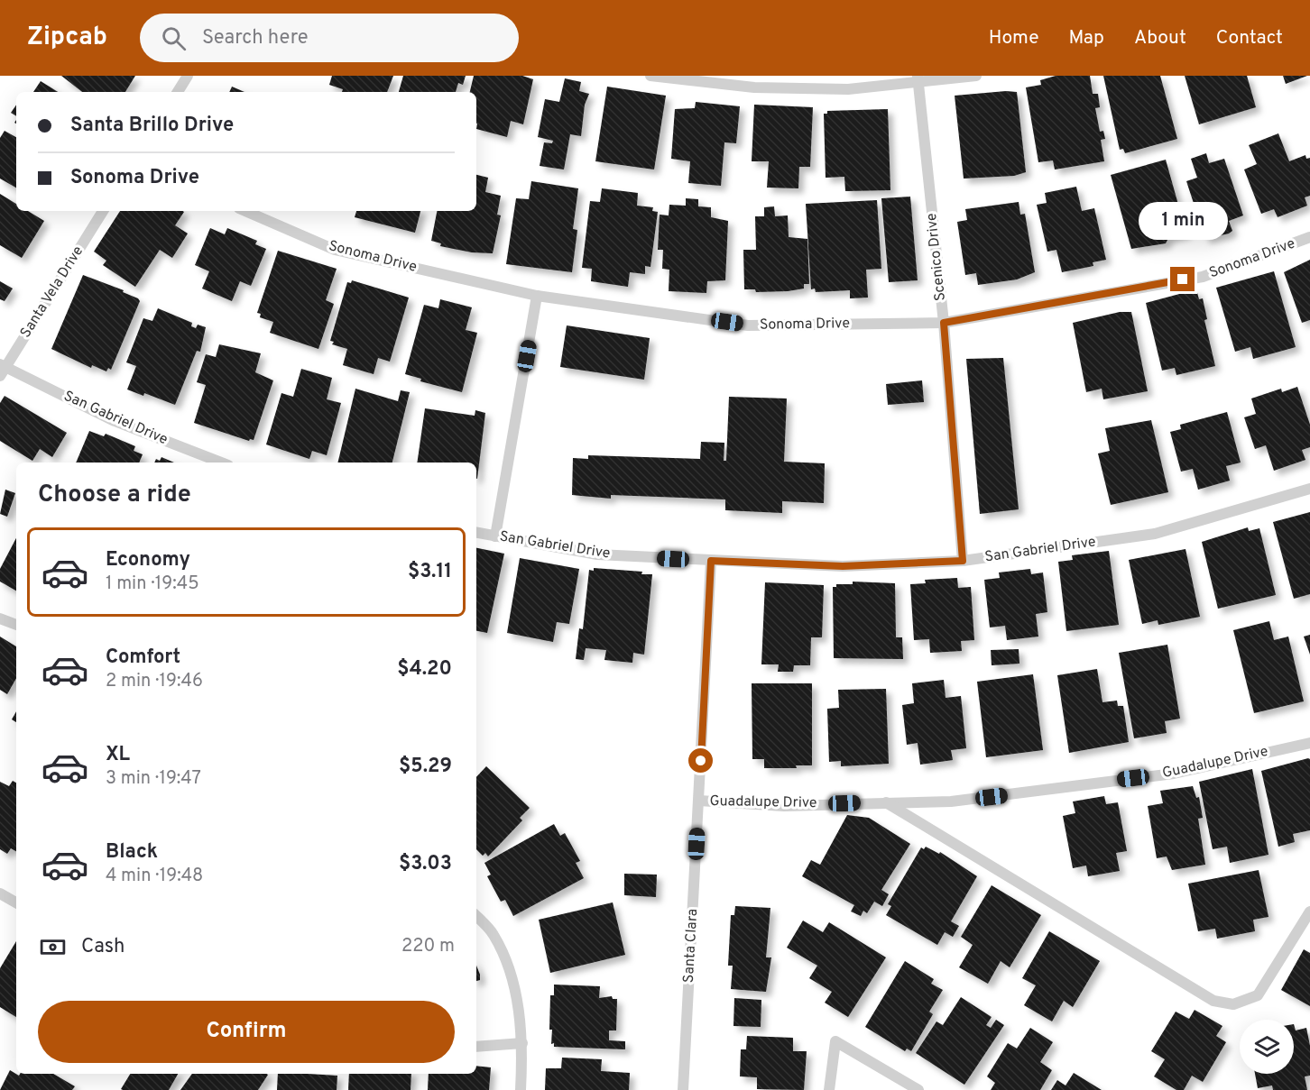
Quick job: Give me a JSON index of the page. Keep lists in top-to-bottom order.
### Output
{
  "streets": {
    "lane": [
      "Sonoma Drive",
      "Scenico Drive",
      "Santa Vela Drive",
      "San Gabriel Drive",
      "Guadalupe Drive",
      "Santa Clara"
    ]
  },
  "crossings": [
    ["Sonoma Drive", "Scenico Drive"],
    ["Scenico Drive", "San Gabriel Drive"],
    ["Santa Vela Drive", "San Gabriel Drive"],
    ["San Gabriel Drive", "Santa Clara"],
    ["Guadalupe Drive", "Santa Clara"]
  ],
  "page": {
    "header": "Zipcab",
    "search": "Search here",
    "nav": [
      "Home",
      "Map",
      "About",
      "Contact"
    ],
    "banner": ["Santa Brillo Drive", "Sonoma Drive"],
    "bubble": "1 min",
    "heading": "Choose a ride",
    "list": [
      {
        "name": "Economy",
        "note": "1 min · 19:45",
        "value": "$3.11"
      },
      {
        "name": "Comfort",
        "note": "2 min · 19:46",
        "value": "$4.20"
      },
      {
        "name": "XL",
        "note": "3 min · 19:47",
        "value": "$5.29"
      },
      {
        "name": "Black",
        "note": "4 min · 19:48",
        "value": "$3.03"
      }
    ],
    "pay": ["Cash", "220 m"],
    "buttons": "Confirm"
  }
}
